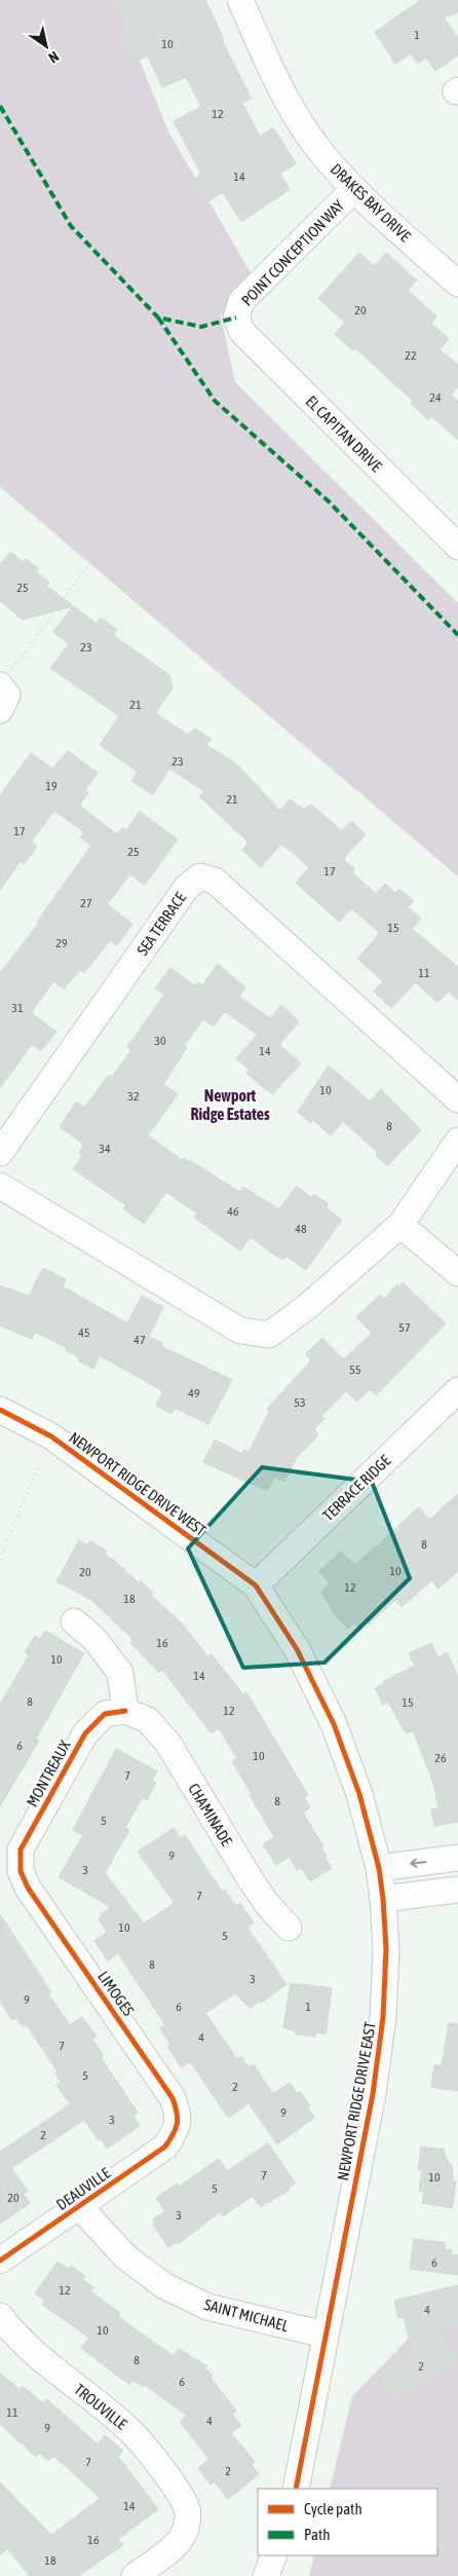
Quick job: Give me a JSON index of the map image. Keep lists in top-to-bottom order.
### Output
{
  "streets": {
    "street": [
      "DRAKES BAY DRIVE",
      "POINT CONCEPTION WAY",
      "EL CAPITAN DRIVE",
      "SEA TERRACE",
      "NEWPORT RIDGE DRIVE WEST",
      "TERRACE RIDGE",
      "MONTREAUX",
      "CHAMINADE",
      "LIMOGES",
      "NEWPORT RIDGE DRIVE EAST",
      "DEAUVILLE",
      "SAINT MICHAEL",
      "TROUVILLE"
    ]
  },
  "crossings": [
    ["DRAKES BAY DRIVE", "POINT CONCEPTION WAY"],
    ["POINT CONCEPTION WAY", "EL CAPITAN DRIVE"],
    ["NEWPORT RIDGE DRIVE WEST", "TERRACE RIDGE"],
    ["NEWPORT RIDGE DRIVE WEST", "NEWPORT RIDGE DRIVE EAST"],
    ["TERRACE RIDGE", "NEWPORT RIDGE DRIVE EAST"],
    ["MONTREAUX", "CHAMINADE"],
    ["MONTREAUX", "LIMOGES"],
    ["LIMOGES", "DEAUVILLE"],
    ["NEWPORT RIDGE DRIVE EAST", "SAINT MICHAEL"],
    ["DEAUVILLE", "SAINT MICHAEL"]
  ],
  "districts": ["Newport Ridge Estates"],
  "house_numbers": [
    "1",
    "10",
    "12",
    "14",
    "20",
    "22",
    "24",
    "25",
    "23",
    "21",
    "23",
    "19",
    "21",
    "17",
    "25",
    "17",
    "27",
    "15",
    "29",
    "11",
    "31",
    "30",
    "14",
    "10",
    "32",
    "8",
    "34",
    "46",
    "48",
    "57",
    "45",
    "47",
    "55",
    "49",
    "53",
    "8",
    "10",
    "20",
    "12",
    "18",
    "16",
    "10",
    "14",
    "8",
    "15",
    "12",
    "6",
    "10",
    "26",
    "7",
    "8",
    "5",
    "9",
    "3",
    "7",
    "10",
    "5",
    "8",
    "3",
    "9",
    "6",
    "1",
    "4",
    "7",
    "5",
    "2",
    "9",
    "3",
    "2",
    "7",
    "10",
    "5",
    "20",
    "3",
    "6",
    "12",
    "4",
    "10",
    "8",
    "2",
    "6",
    "11",
    "4",
    "9",
    "7",
    "2",
    "14",
    "16",
    "18"
  ],
  "legend": ["Cycle path", "Path"],
  "north": "bottom right"
}
